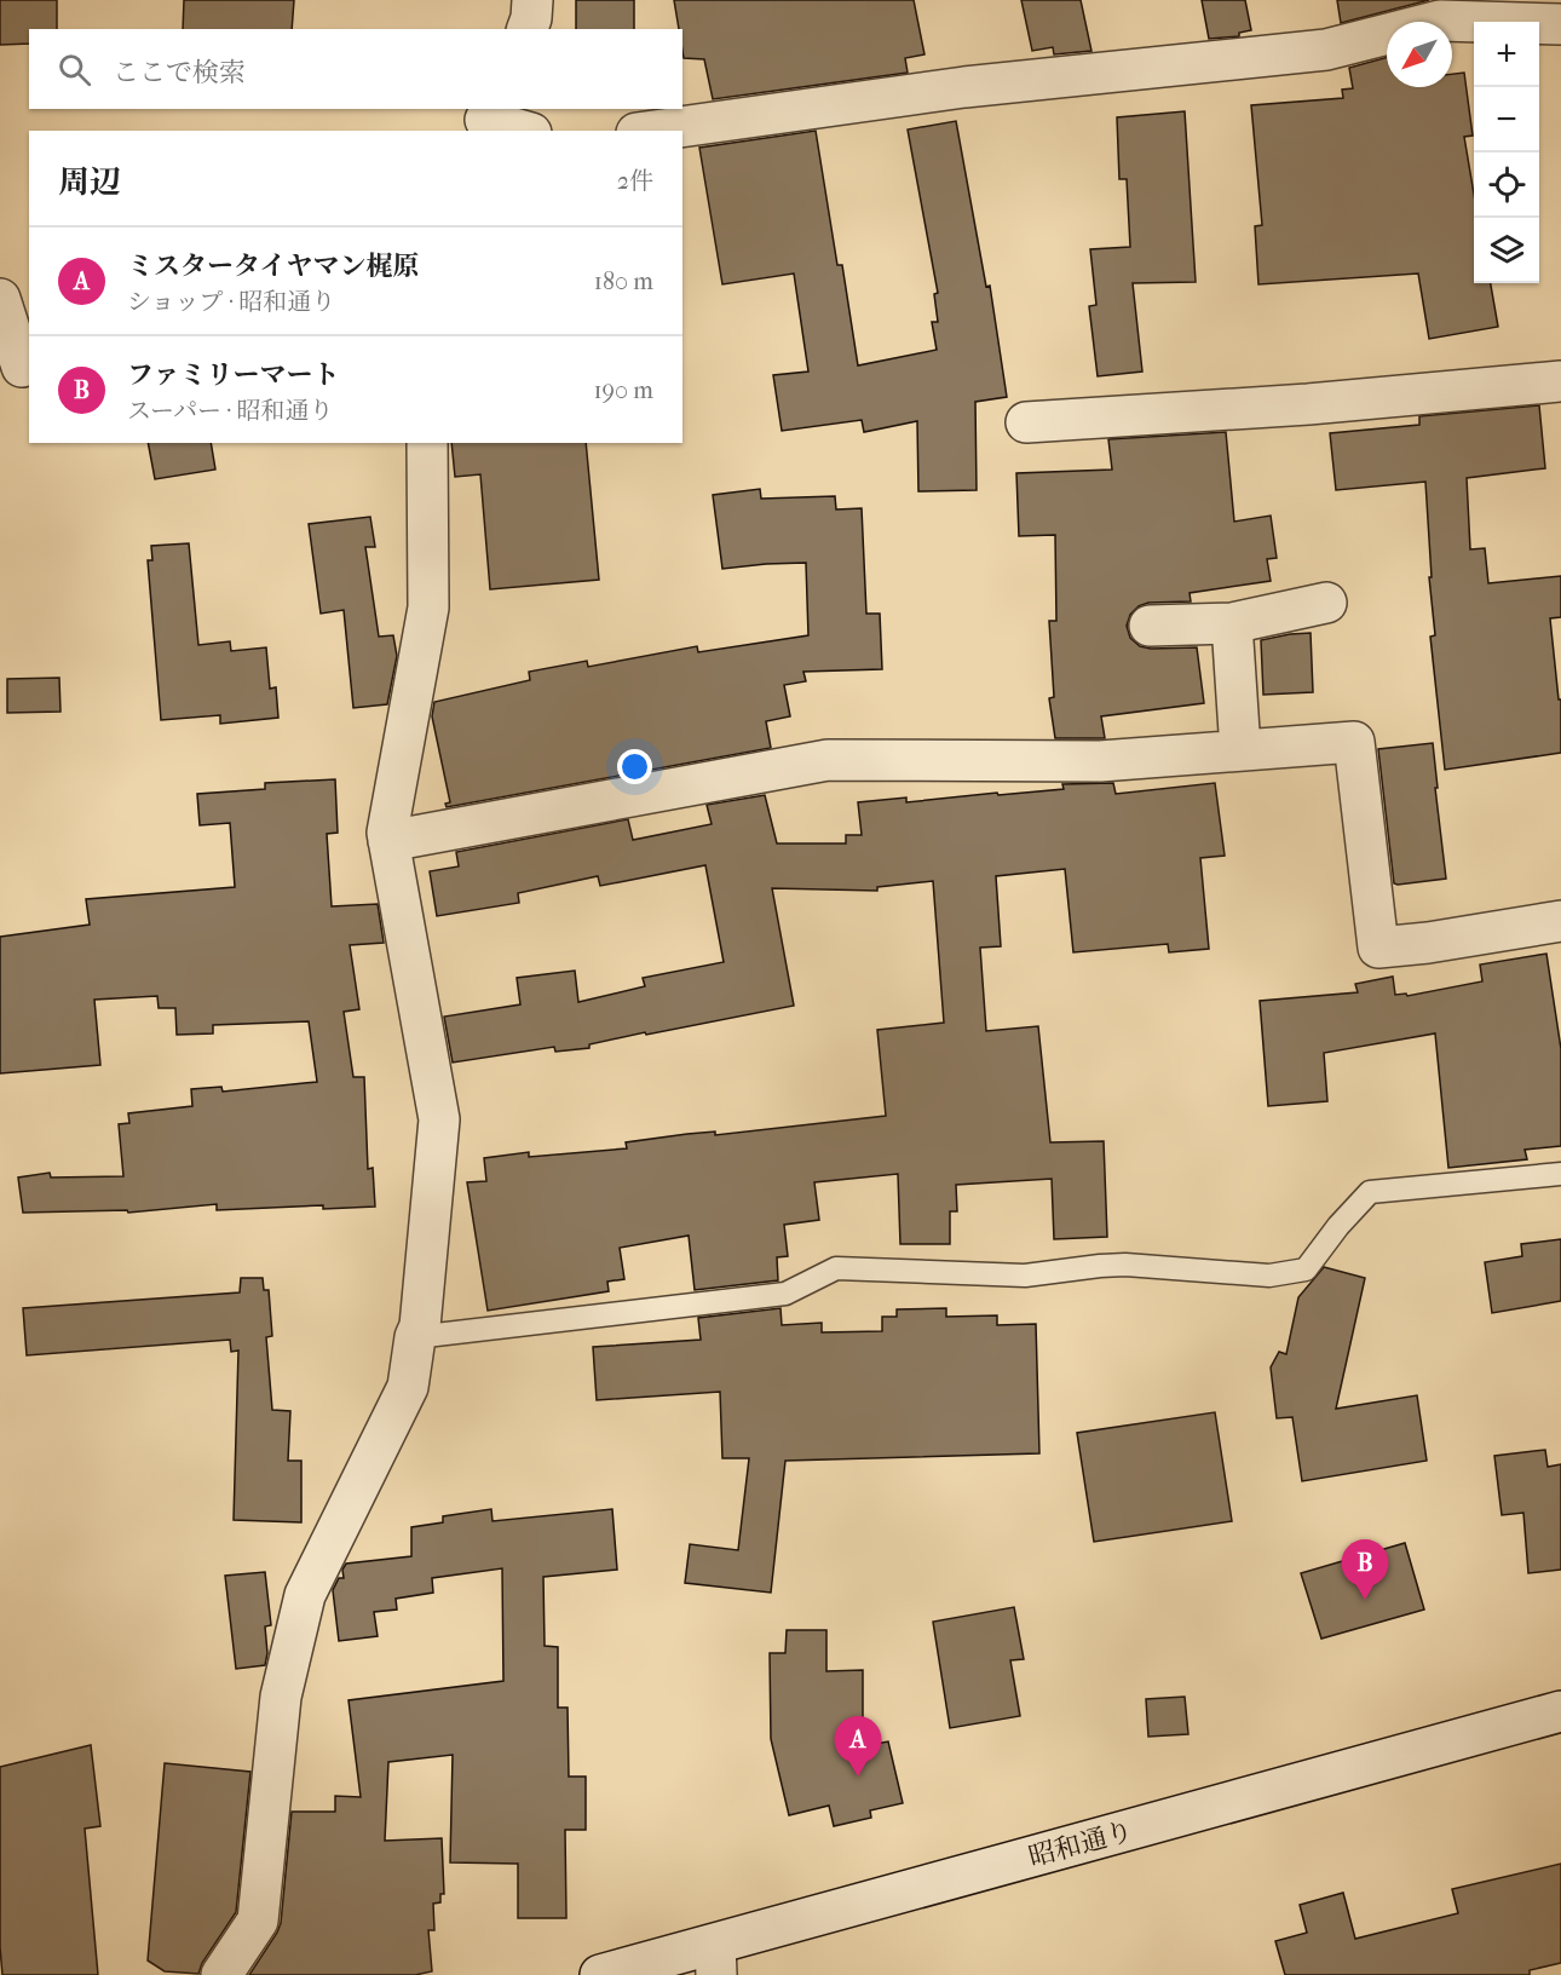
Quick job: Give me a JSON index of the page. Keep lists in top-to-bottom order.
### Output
{
  "streets": {
    "street": ["昭和通り"]
  },
  "north": "bottom left",
  "page": {
    "map_buttons": ["+", "−"],
    "search": "ここで検索",
    "heading": ["周辺", "2件"],
    "list": [
      {
        "mark": "A",
        "name": "ミスタータイヤマン梶原",
        "note": "ショップ · 昭和通り",
        "value": "180 m"
      },
      {
        "mark": "B",
        "name": "ファミリーマート",
        "note": "スーパー · 昭和通り",
        "value": "190 m"
      }
    ],
    "pins": ["B", "A"]
  }
}
